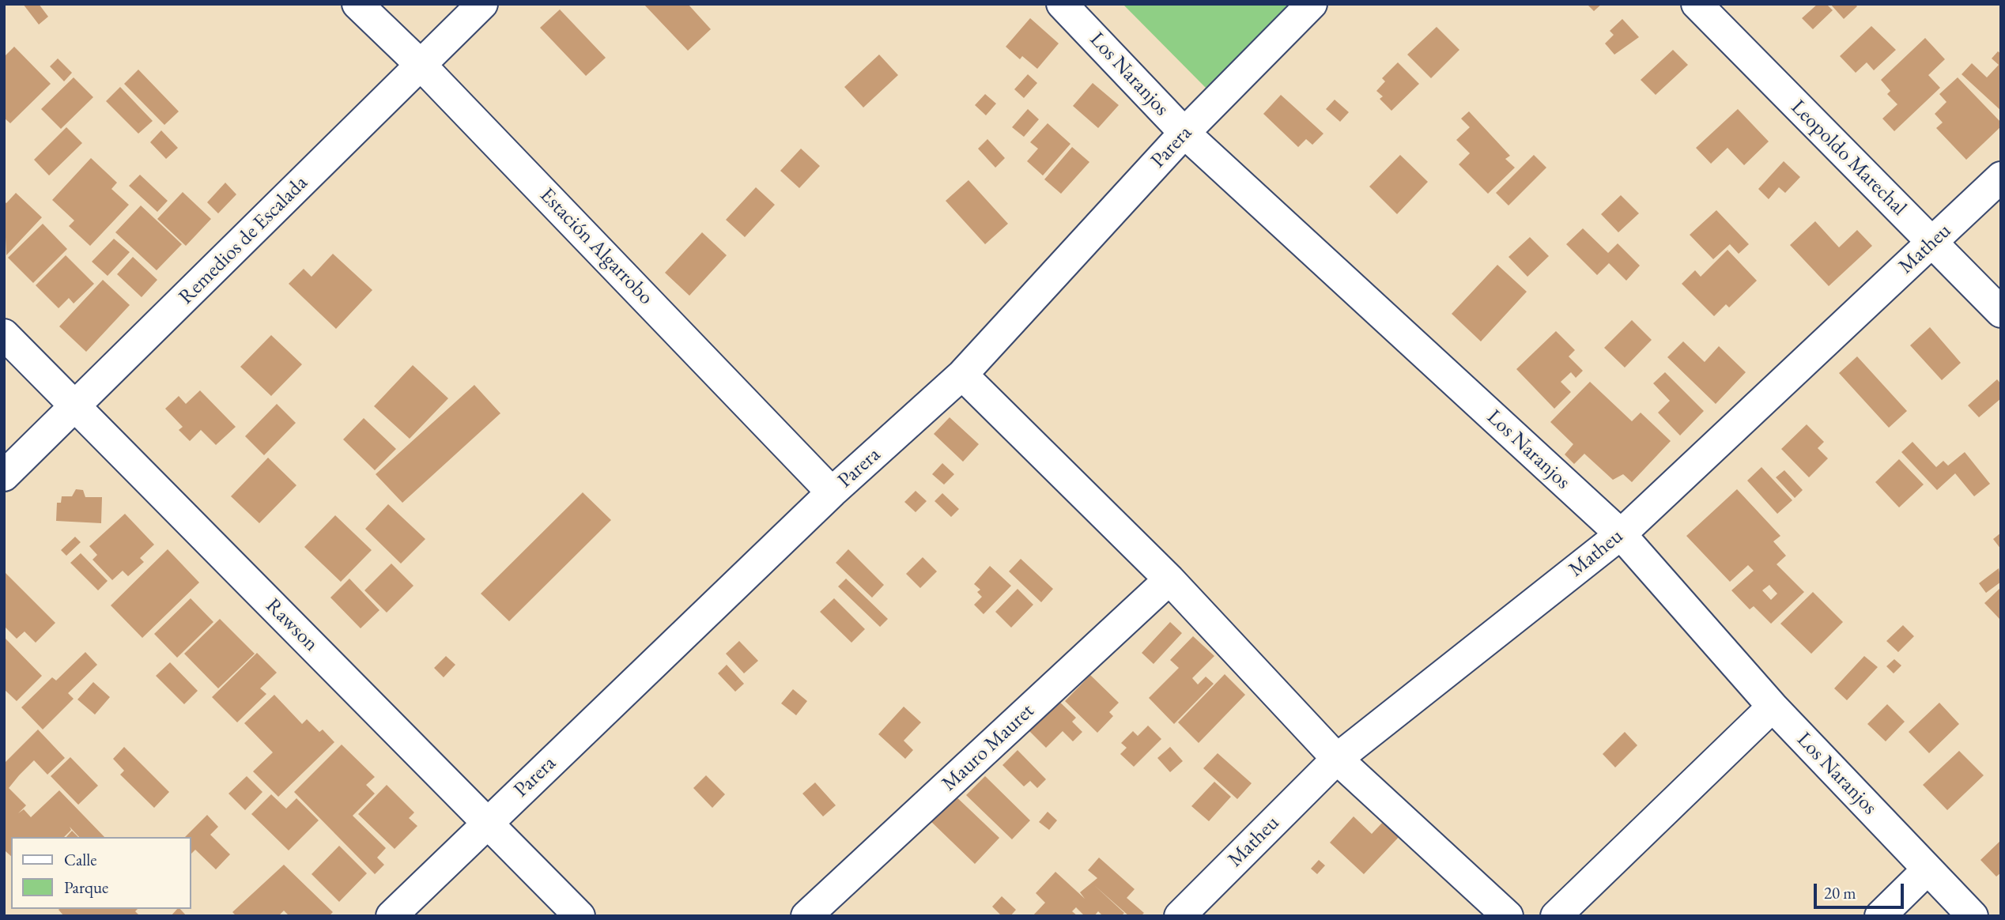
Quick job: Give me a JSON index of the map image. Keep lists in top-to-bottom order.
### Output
{
  "streets": {
    "street": [
      "Los Naranjos",
      "Parera",
      "Leopoldo Marechal",
      "Remedios de Escalada",
      "Estación Algarrobo",
      "Matheu",
      "Rawson",
      "Mauro Mauret"
    ]
  },
  "crossings": [
    ["Los Naranjos", "Parera"],
    ["Los Naranjos", "Matheu"],
    ["Parera", "Estación Algarrobo"],
    ["Parera", "Rawson"],
    ["Leopoldo Marechal", "Matheu"],
    ["Remedios de Escalada", "Estación Algarrobo"],
    ["Remedios de Escalada", "Rawson"]
  ],
  "legend": ["Calle", "Parque"],
  "scale_bar": "20 m"
}
